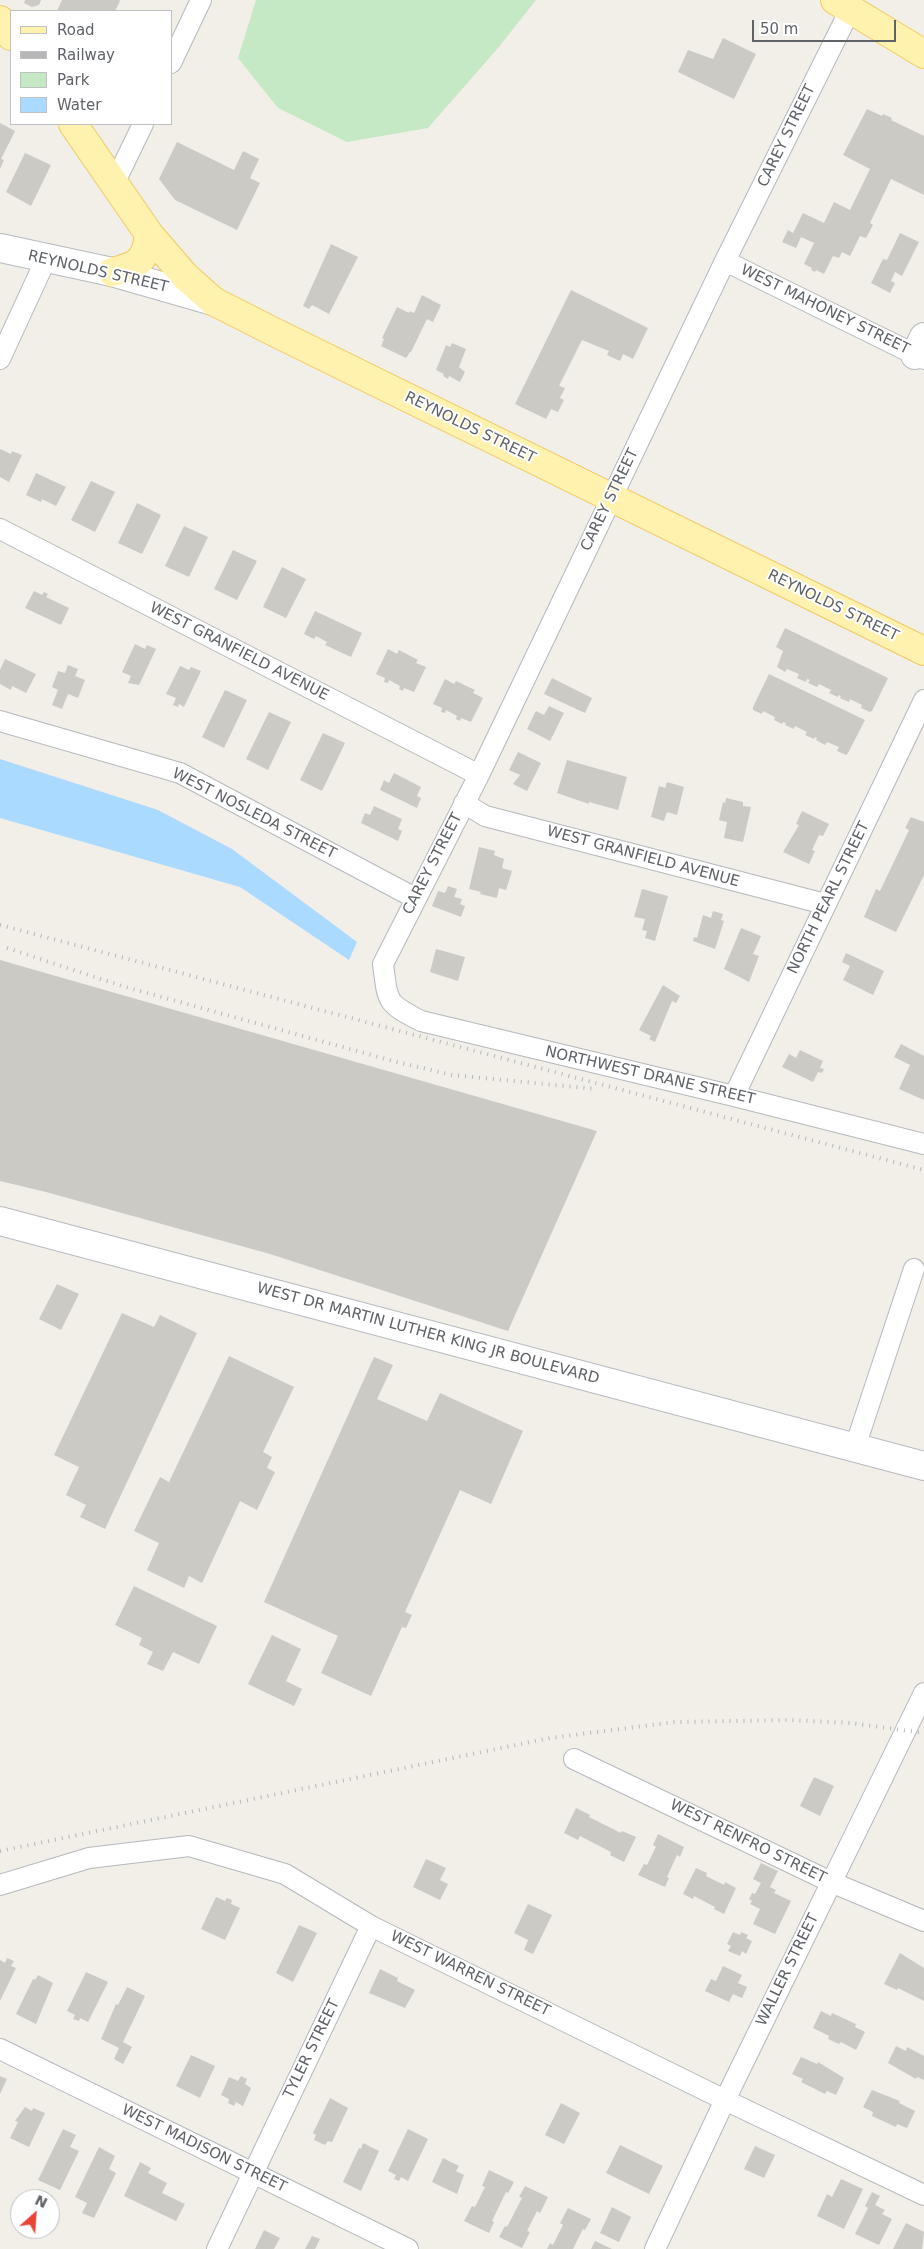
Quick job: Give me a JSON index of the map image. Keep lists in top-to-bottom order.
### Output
{
  "streets": {
    "main road": ["REYNOLDS STREET"],
    "street": [
      "CAREY STREET",
      "WEST MAHONEY STREET",
      "WEST GRANFIELD AVENUE",
      "WEST NOSLEDA STREET",
      "NORTH PEARL STREET",
      "NORTHWEST DRANE STREET",
      "WEST DR MARTIN LUTHER KING JR BOULEVARD",
      "WEST RENFRO STREET",
      "WALLER STREET",
      "WEST WARREN STREET",
      "TYLER STREET",
      "WEST MADISON STREET"
    ]
  },
  "crossings": [
    ["CAREY STREET", "REYNOLDS STREET"],
    ["CAREY STREET", "WEST MAHONEY STREET"],
    ["CAREY STREET", "WEST GRANFIELD AVENUE"],
    ["CAREY STREET", "WEST NOSLEDA STREET"],
    ["CAREY STREET", "NORTHWEST DRANE STREET"],
    ["WEST GRANFIELD AVENUE", "NORTH PEARL STREET"],
    ["NORTH PEARL STREET", "NORTHWEST DRANE STREET"],
    ["WEST RENFRO STREET", "WALLER STREET"],
    ["WALLER STREET", "WEST WARREN STREET"],
    ["WEST WARREN STREET", "TYLER STREET"],
    ["TYLER STREET", "WEST MADISON STREET"]
  ],
  "legend": [
    "Road",
    "Railway",
    "Park",
    "Water"
  ],
  "scale_bar": "50 m",
  "north": "top right"
}
